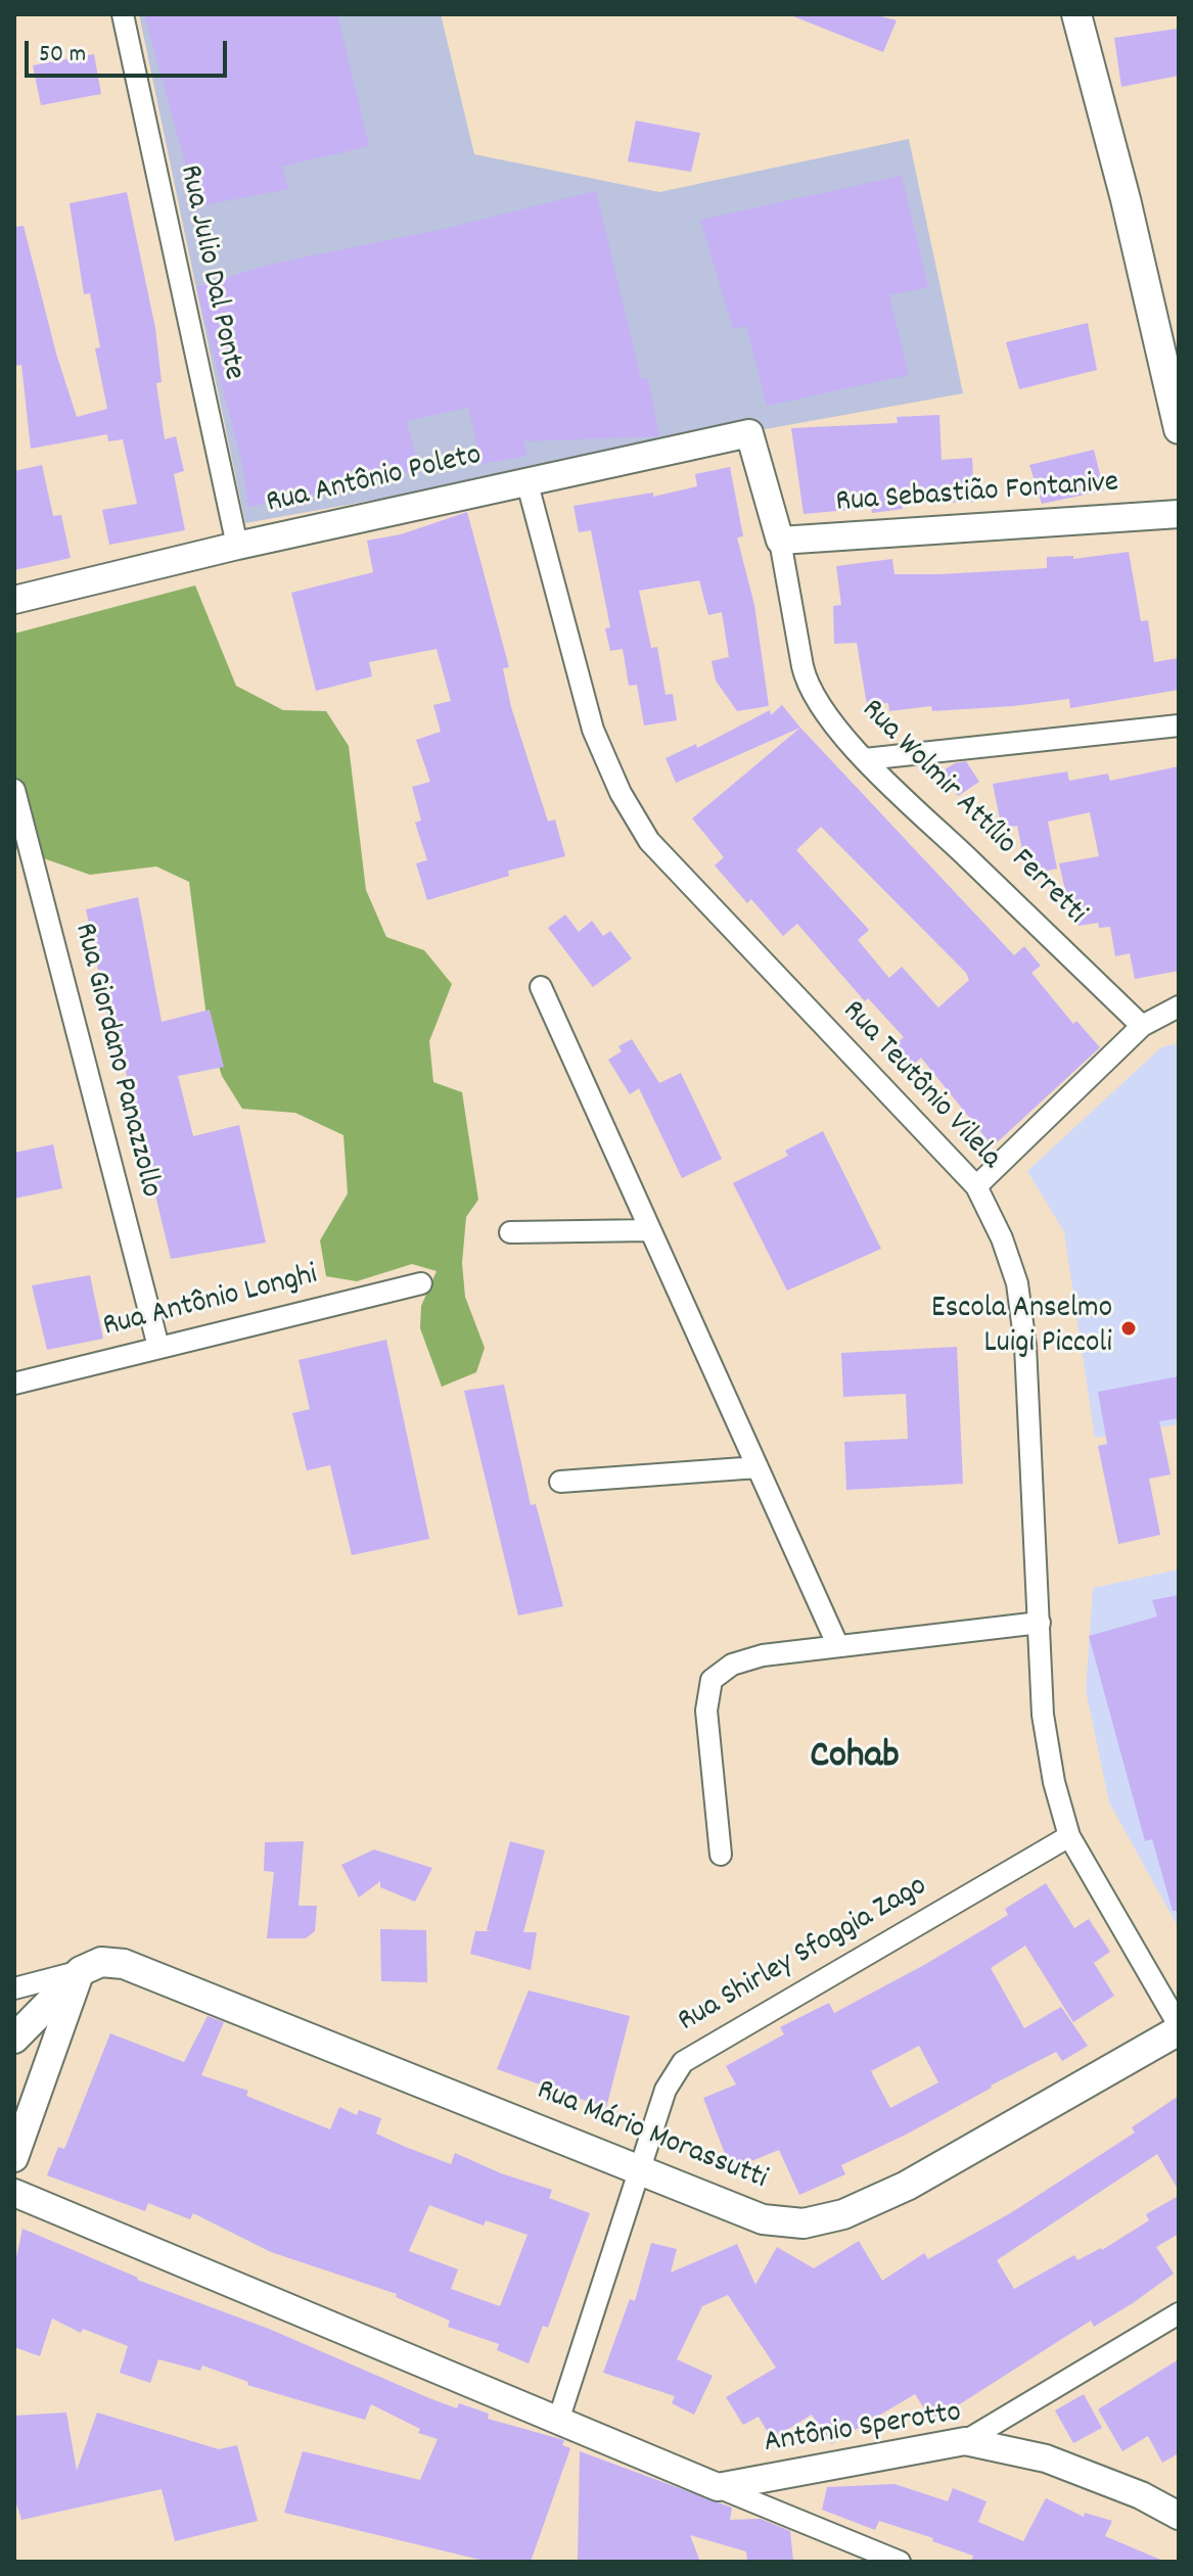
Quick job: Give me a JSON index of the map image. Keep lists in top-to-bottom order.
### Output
{
  "streets": {
    "main road": ["Rua Mário Morassutti"],
    "street": [
      "Rua Julio Dal Ponte",
      "Rua Antônio Poleto",
      "Rua Sebastião Fontanive",
      "Rua Wolmir Attílio Ferretti",
      "Rua Giordano Panazzollo",
      "Rua Teutônio Vilela",
      "Rua Antônio Longhi",
      "Rua Shirley Sfoggia Zago",
      "Antônio Sperotto"
    ]
  },
  "crossings": [
    ["Rua Julio Dal Ponte", "Rua Antônio Poleto"],
    ["Rua Antônio Poleto", "Rua Wolmir Attílio Ferretti"],
    ["Rua Antônio Poleto", "Rua Teutônio Vilela"],
    ["Rua Sebastião Fontanive", "Rua Wolmir Attílio Ferretti"],
    ["Rua Giordano Panazzollo", "Rua Antônio Longhi"],
    ["Rua Teutônio Vilela", "Rua Shirley Sfoggia Zago"],
    ["Rua Teutônio Vilela", "Rua Mário Morassutti"],
    ["Rua Shirley Sfoggia Zago", "Rua Mário Morassutti"]
  ],
  "districts": ["Cohab"],
  "places": ["Escola Anselmo Luigi Piccoli"],
  "scale_bar": "50 m"
}
